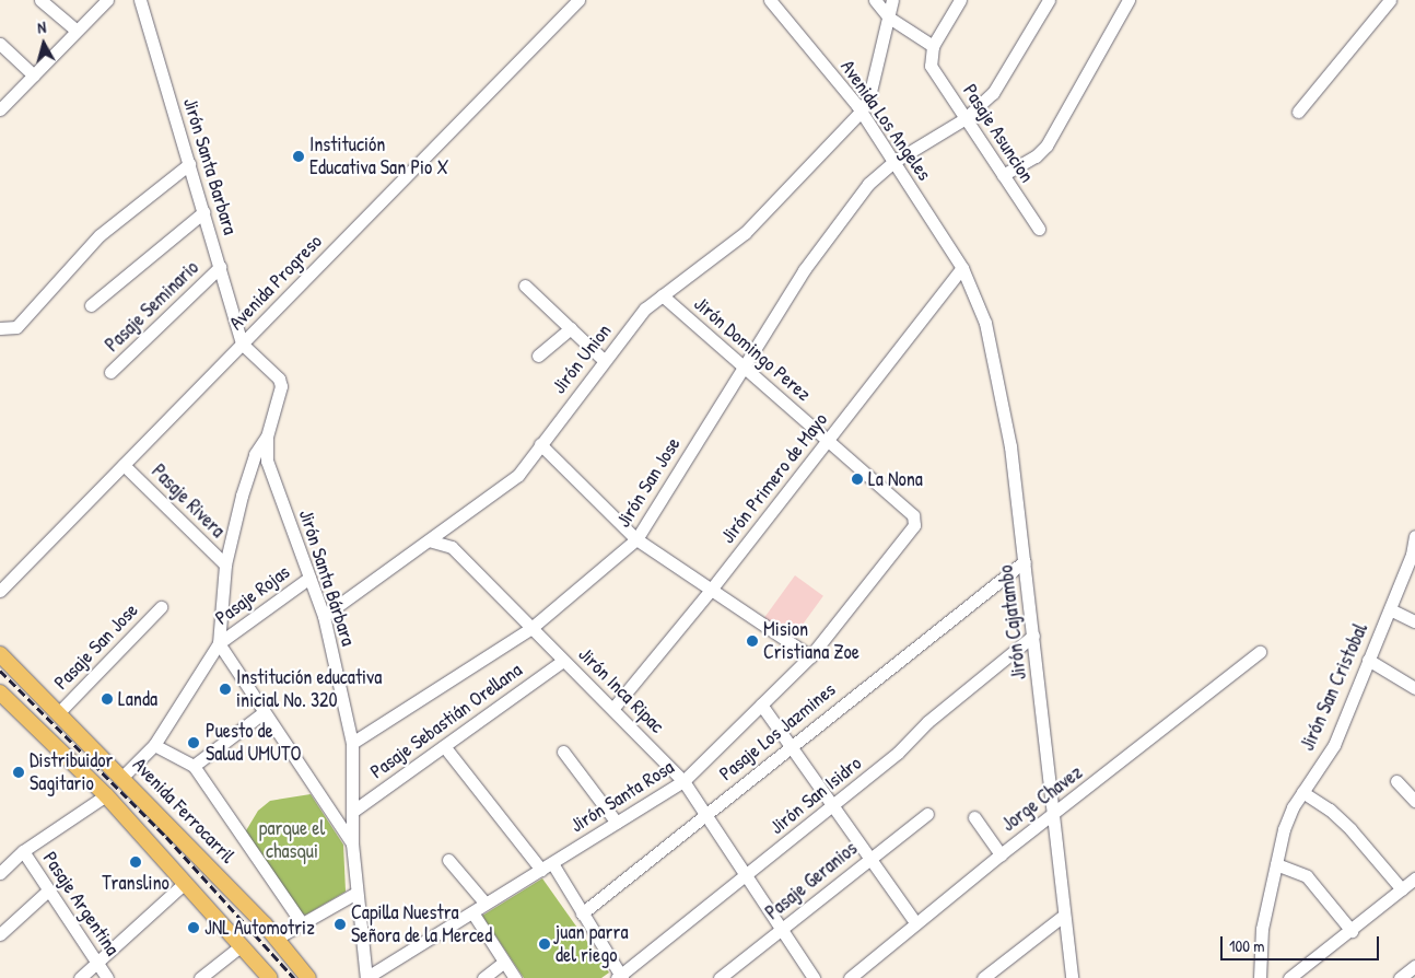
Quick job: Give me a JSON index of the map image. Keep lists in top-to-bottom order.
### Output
{
  "streets": {
    "main road": ["Avenida Ferrocarril"],
    "street": [
      "Avenida Los Angeles",
      "Pasaje Asuncion",
      "Jirón Santa Barbara",
      "Avenida Progreso",
      "Pasaje Seminario",
      "Jirón Domingo Perez",
      "Jirón Union",
      "Jirón Primero de Mayo",
      "Jirón San Jose",
      "Pasaje Rivera",
      "Jirón Santa Bárbara",
      "Pasaje Rojas",
      "Jirón Cajatambo",
      "Pasaje San Jose",
      "Jirón San Cristobal",
      "Jirón Inca Ripac",
      "Pasaje Sebastián Orellana",
      "Pasaje Los Jazmines",
      "Jirón San Isidro",
      "Jirón Santa Rosa",
      "Jorge Chavez",
      "Pasaje Geranios",
      "Pasaje Argentina"
    ]
  },
  "crossings": [
    ["Avenida Los Angeles", "Jirón Union"],
    ["Avenida Los Angeles", "Jirón Primero de Mayo"],
    ["Avenida Los Angeles", "Jirón San Jose"],
    ["Avenida Los Angeles", "Jirón Cajatambo"],
    ["Pasaje Asuncion", "Jirón San Jose"],
    ["Jirón Santa Barbara", "Avenida Progreso"],
    ["Jirón Santa Barbara", "Pasaje Seminario"],
    ["Jirón Santa Barbara", "Jirón Santa Bárbara"],
    ["Avenida Progreso", "Pasaje Rivera"],
    ["Avenida Progreso", "Jirón Santa Bárbara"],
    ["Jirón Domingo Perez", "Jirón Union"],
    ["Jirón Domingo Perez", "Jirón Primero de Mayo"],
    ["Jirón Domingo Perez", "Jirón San Jose"],
    ["Jirón Domingo Perez", "Jirón Santa Rosa"],
    ["Jirón Union", "Jirón Santa Bárbara"],
    ["Jirón Union", "Jirón Inca Ripac"],
    ["Jirón Primero de Mayo", "Jirón Cajatambo"],
    ["Jirón Primero de Mayo", "Jirón Inca Ripac"],
    ["Jirón San Jose", "Jirón Santa Bárbara"],
    ["Jirón San Jose", "Jirón Inca Ripac"],
    ["Jirón Santa Bárbara", "Pasaje Rojas"],
    ["Jirón Santa Bárbara", "Pasaje Sebastián Orellana"],
    ["Jirón Santa Bárbara", "Jirón Santa Rosa"],
    ["Jirón Cajatambo", "Pasaje Los Jazmines"],
    ["Jirón Cajatambo", "Jirón San Isidro"],
    ["Jirón Cajatambo", "Jorge Chavez"],
    ["Pasaje San Jose", "Avenida Ferrocarril"],
    ["Jirón Inca Ripac", "Pasaje Sebastián Orellana"],
    ["Jirón Inca Ripac", "Pasaje Los Jazmines"],
    ["Jirón Inca Ripac", "Jirón San Isidro"],
    ["Jirón Inca Ripac", "Jirón Santa Rosa"],
    ["Jirón Inca Ripac", "Pasaje Geranios"]
  ],
  "parks": ["parque el chasqui"],
  "places": [
    "Institución Educativa San Pio X",
    "La Nona",
    "Mision Cristiana Zoe",
    "Institución educativa inicial No. 320",
    "Landa",
    "Puesto de Salud UMUTO",
    "Distribuidor Sagitario",
    "Translino",
    "Capilla Nuestra Señora de la Merced",
    "JNL Automotriz",
    "juan parra del riego"
  ],
  "scale_bar": "100 m",
  "north": "top"
}
